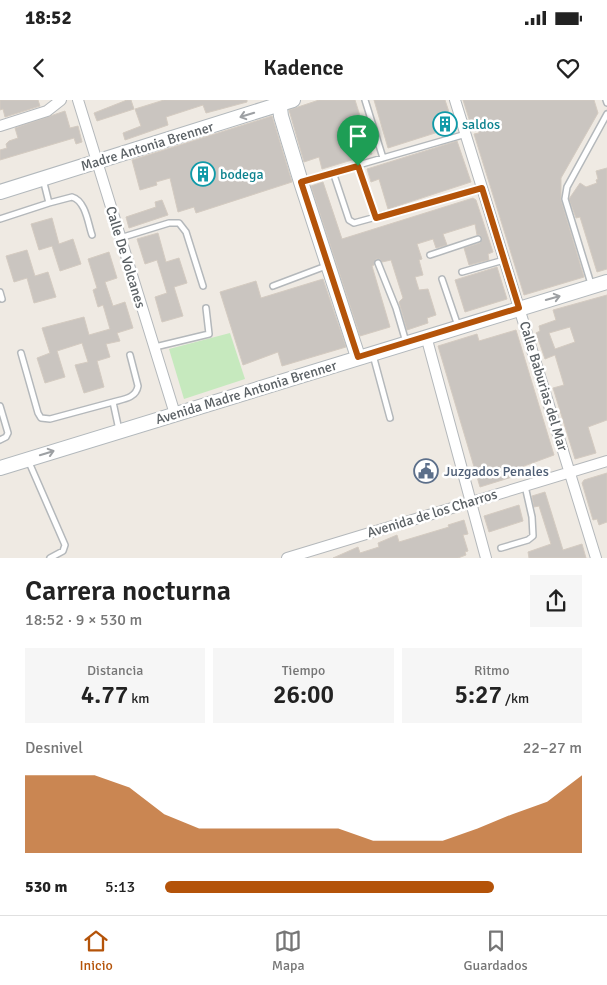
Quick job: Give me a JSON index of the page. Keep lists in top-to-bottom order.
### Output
{
  "streets": {
    "street": [
      "Madre Antonia Brenner",
      "Calle De Volcanes",
      "Calle Baburias del Mar",
      "Avenida Madre Antonia Brenner",
      "Avenida de los Charros"
    ]
  },
  "crossings": [
    ["Madre Antonia Brenner", "Calle De Volcanes"],
    ["Calle De Volcanes", "Avenida Madre Antonia Brenner"],
    ["Calle Baburias del Mar", "Avenida Madre Antonia Brenner"],
    ["Calle Baburias del Mar", "Avenida de los Charros"]
  ],
  "one_way": ["Madre Antonia Brenner"],
  "places": {
    "building": ["saldos", "bodega"],
    "public building": ["Juzgados Penales"]
  },
  "page": {
    "status": "18:52",
    "header": "Kadence",
    "heading": ["Carrera nocturna", "18:52 · 9 × 530 m"],
    "stats": [
      ["Distancia", "4.77 km"],
      ["Tiempo", "26:00"],
      ["Ritmo", "5:27 /km"]
    ],
    "chart": ["Desnivel", "22–27 m"],
    "list": [
      {
        "name": "530 m",
        "note": "5:13"
      }
    ],
    "tabs": ["Inicio", "Mapa", "Guardados"]
  }
}
